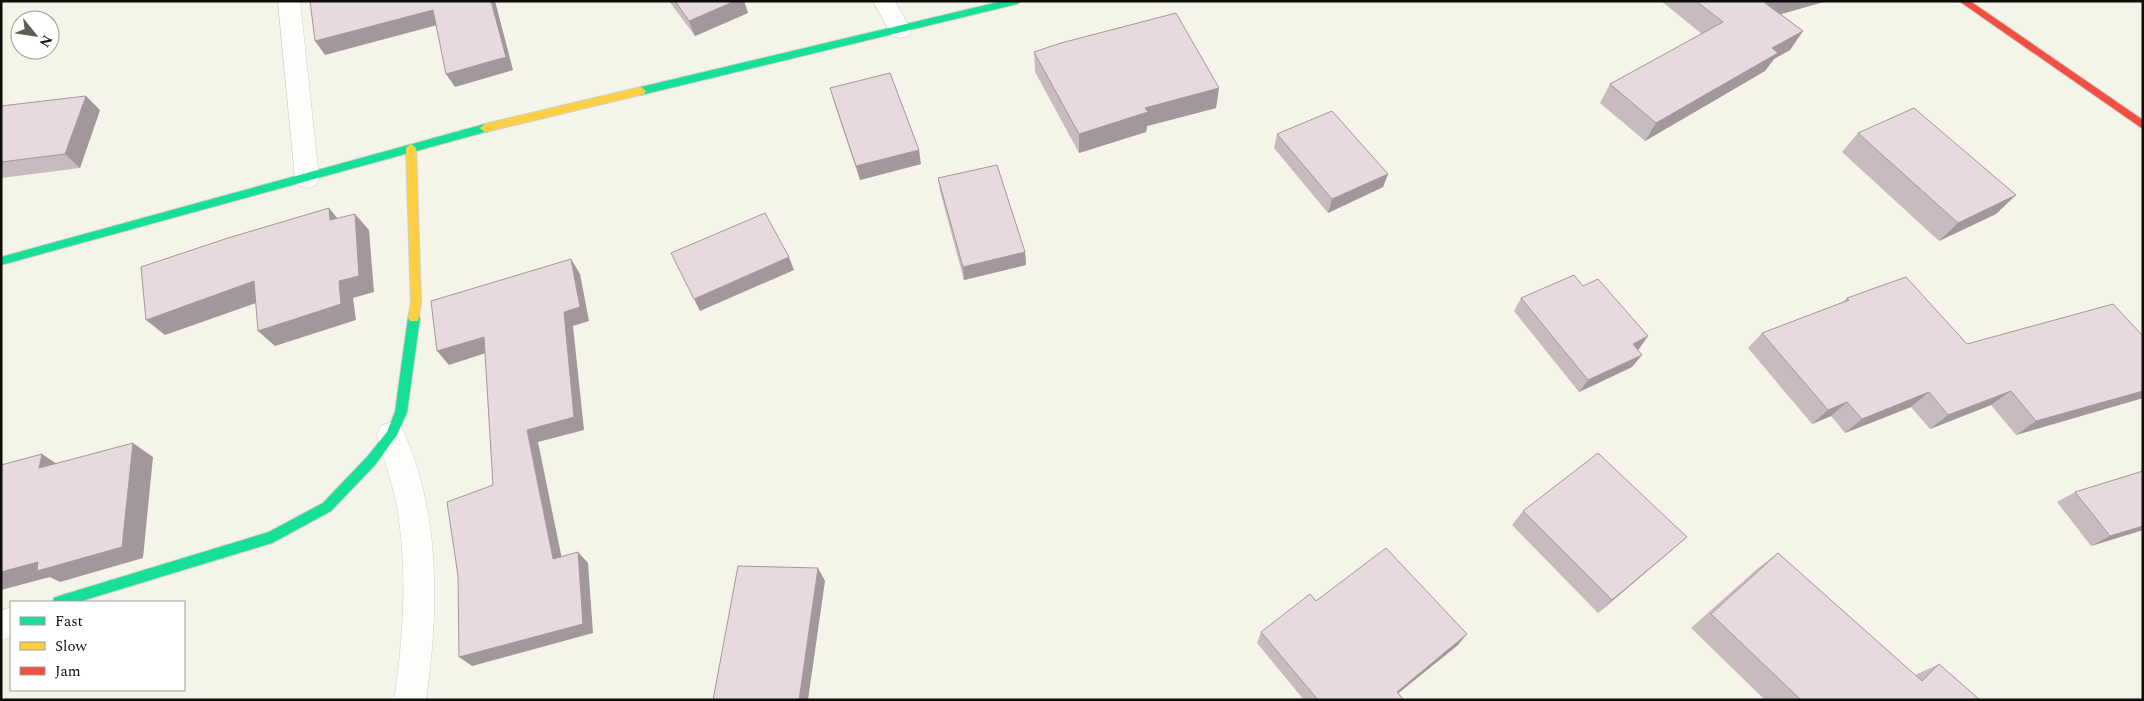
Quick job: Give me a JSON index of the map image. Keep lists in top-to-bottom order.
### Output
{
  "legend": ["Fast", "Slow", "Jam"],
  "north": "bottom right"
}
